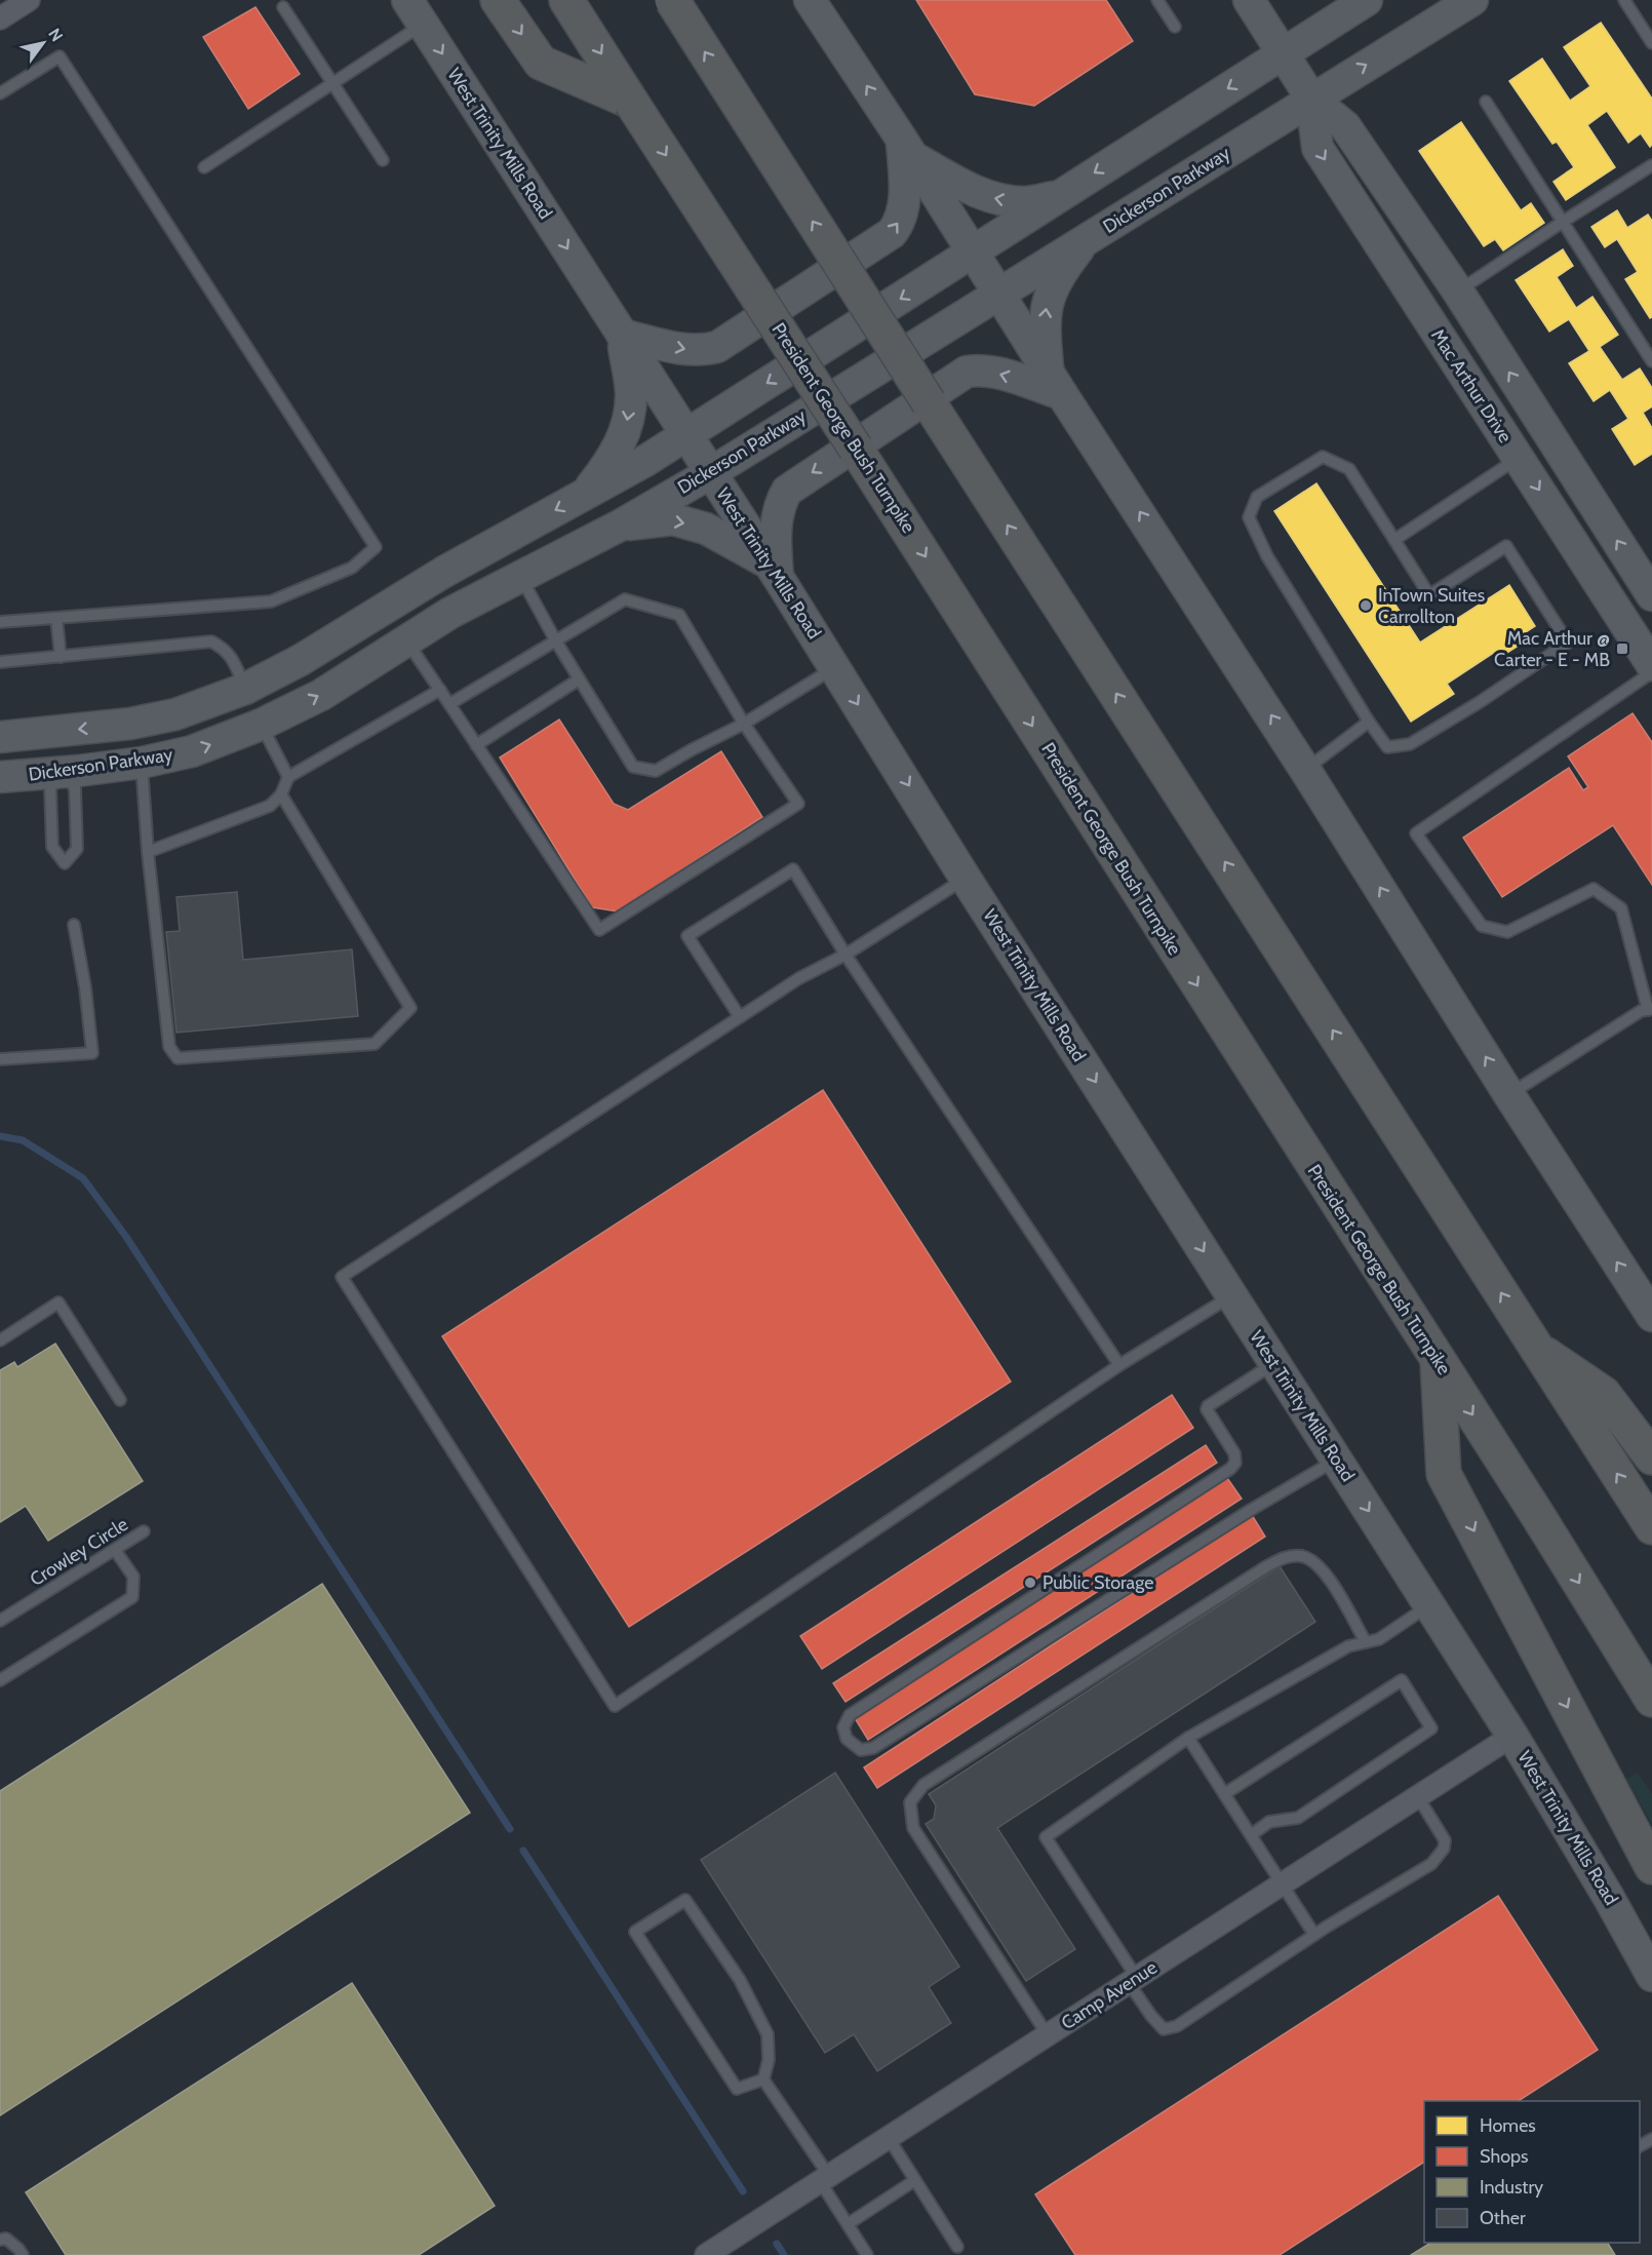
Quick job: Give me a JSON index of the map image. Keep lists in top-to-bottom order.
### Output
{
  "streets": {
    "highway": ["President George Bush Turnpike"],
    "main road": ["West Trinity Mills Road", "Dickerson Parkway", "Mac Arthur Drive"],
    "street": ["Camp Avenue"],
    "lane": ["Crowley Circle"]
  },
  "crossings": [
    ["West Trinity Mills Road", "Dickerson Parkway"],
    ["West Trinity Mills Road", "Camp Avenue"],
    ["Dickerson Parkway", "Mac Arthur Drive"]
  ],
  "one_way": ["West Trinity Mills Road"],
  "places": {
    "other": ["InTown Suites Carrollton", "Public Storage"],
    "transit": ["Mac Arthur @ Carter - E - MB"]
  },
  "legend": [
    "Homes",
    "Shops",
    "Industry",
    "Other"
  ],
  "north": "top right"
}
